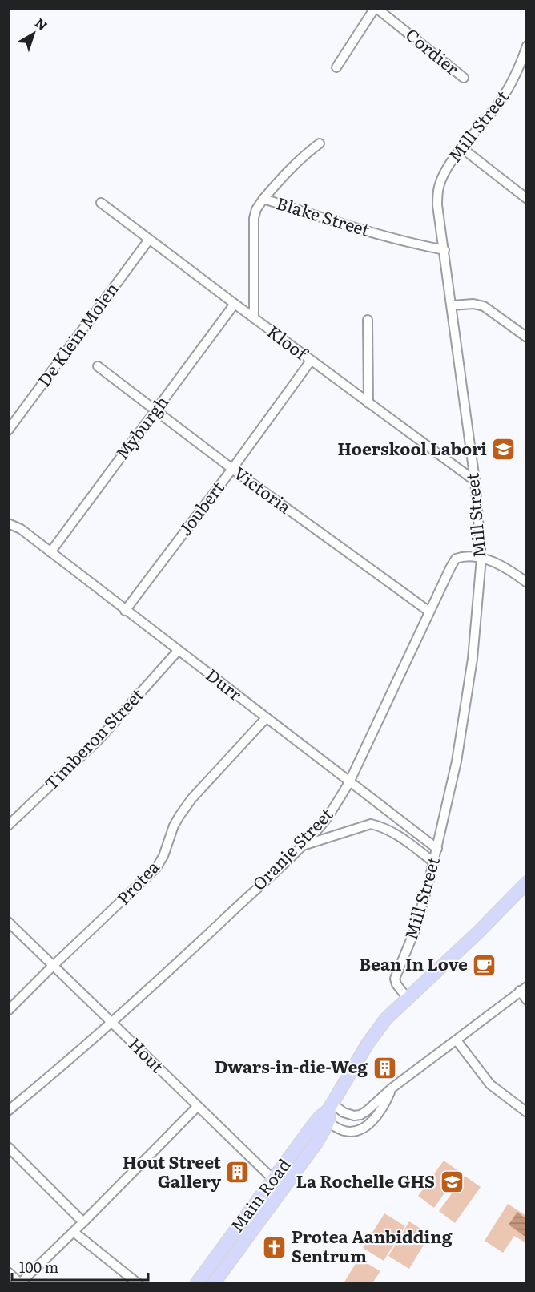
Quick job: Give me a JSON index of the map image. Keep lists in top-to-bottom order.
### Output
{
  "streets": {
    "main road": ["Main Road"],
    "street": [
      "Cordier",
      "Mill Street",
      "Blake Street",
      "De Klein Molen",
      "Kloof",
      "Myburgh",
      "Victoria",
      "Joubert",
      "Durr",
      "Timberon Street",
      "Oranje Street",
      "Protea",
      "Hout"
    ]
  },
  "crossings": [
    ["Mill Street", "Blake Street"],
    ["Mill Street", "Kloof"],
    ["Mill Street", "Durr"],
    ["Mill Street", "Oranje Street"],
    ["Mill Street", "Main Road"],
    ["Blake Street", "Kloof"],
    ["De Klein Molen", "Kloof"],
    ["Kloof", "Myburgh"],
    ["Kloof", "Joubert"],
    ["Myburgh", "Victoria"],
    ["Myburgh", "Durr"],
    ["Victoria", "Joubert"],
    ["Victoria", "Oranje Street"],
    ["Joubert", "Durr"],
    ["Durr", "Timberon Street"],
    ["Durr", "Oranje Street"],
    ["Durr", "Protea"],
    ["Oranje Street", "Hout"],
    ["Protea", "Hout"],
    ["Hout", "Main Road"]
  ],
  "places": {
    "school or university": ["Hoerskool Labori", "La Rochelle GHS"],
    "cafe": ["Bean In Love"],
    "building": ["Dwars-in-die-Weg", "Hout Street Gallery"],
    "church": ["Protea Aanbidding Sentrum"]
  },
  "scale_bar": "100 m",
  "north": "top right"
}
